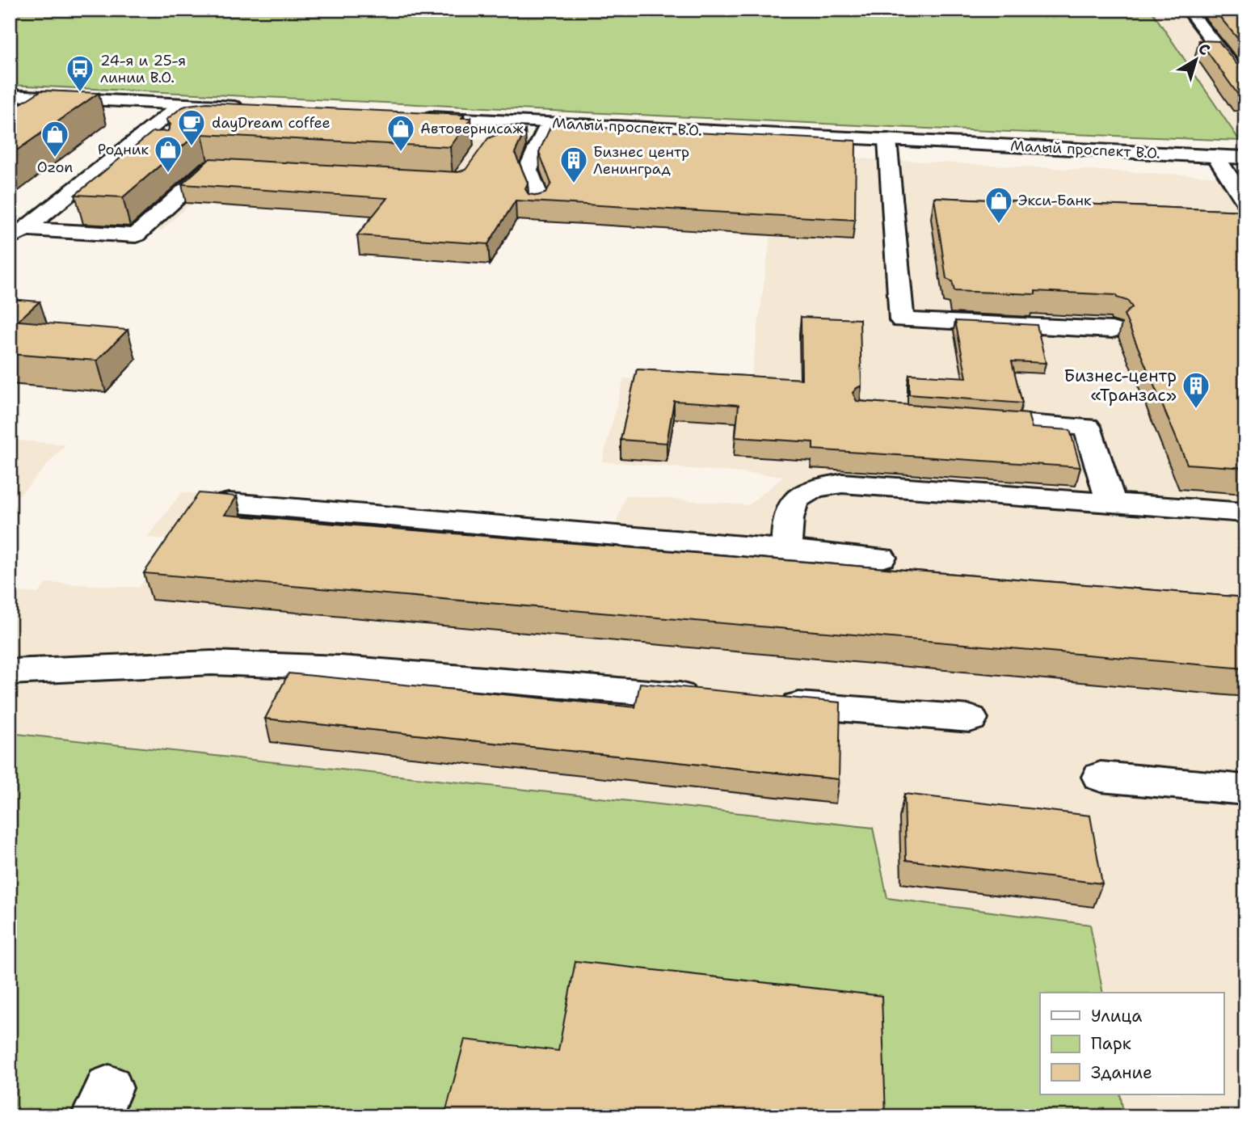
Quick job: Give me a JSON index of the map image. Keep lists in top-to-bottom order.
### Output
{
  "streets": {
    "main road": ["Малый проспект В.О."]
  },
  "places": {
    "bus stop": ["24-я и 25-я линии В.О."],
    "cafe": ["dayDream coffee"],
    "shop": [
      "Автовернисаж",
      "Ozon",
      "Родник",
      "Экси-Банк"
    ],
    "building": ["Бизнес центр Ленинград", "Бизнес-центр «Транзас»"]
  },
  "legend": ["Улица", "Парк", "Здание"],
  "north": "top right"
}
